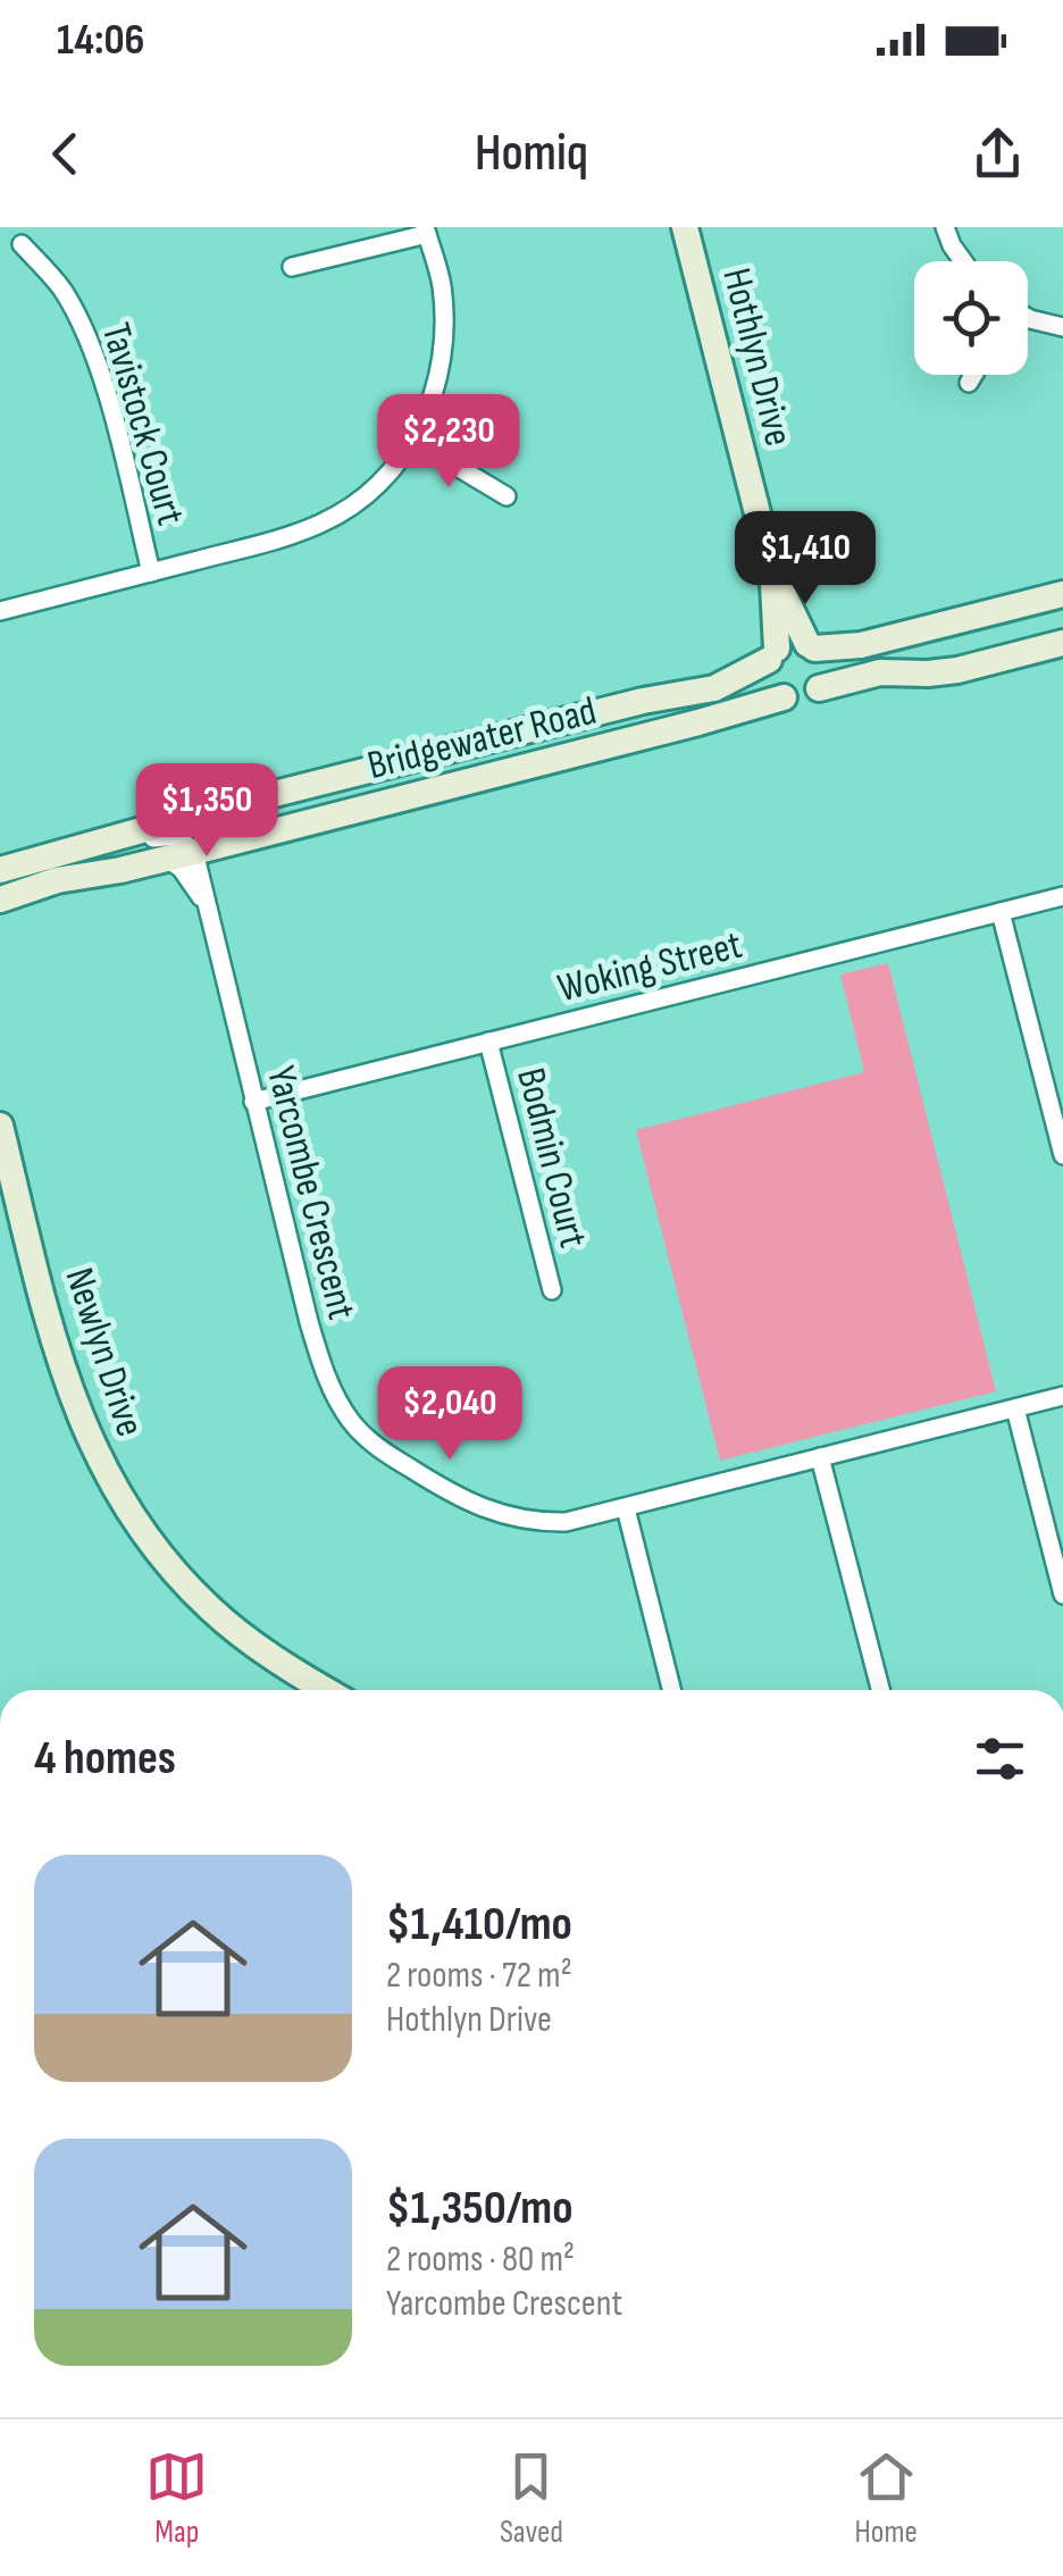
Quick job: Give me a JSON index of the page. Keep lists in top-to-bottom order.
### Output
{
  "streets": {
    "street": [
      "Hothlyn Drive",
      "Tavistock Court",
      "Bridgewater Road",
      "Woking Street",
      "Bodmin Court",
      "Yarcombe Crescent",
      "Newlyn Drive"
    ]
  },
  "crossings": [
    ["Hothlyn Drive", "Bridgewater Road"],
    ["Bridgewater Road", "Yarcombe Crescent"],
    ["Woking Street", "Bodmin Court"],
    ["Woking Street", "Yarcombe Crescent"]
  ],
  "page": {
    "status": "14:06",
    "header": "Homiq",
    "price": [
      "$2,230",
      "$1,410",
      "$1,350",
      "$2,040"
    ],
    "heading": "4 homes",
    "list": [
      {
        "name": "$1,410/mo",
        "note": "2 rooms · 72 m² · Hothlyn Drive"
      },
      {
        "name": "$1,350/mo",
        "note": "2 rooms · 80 m² · Yarcombe Crescent"
      }
    ],
    "tabs": ["Map", "Saved", "Home"]
  }
}
